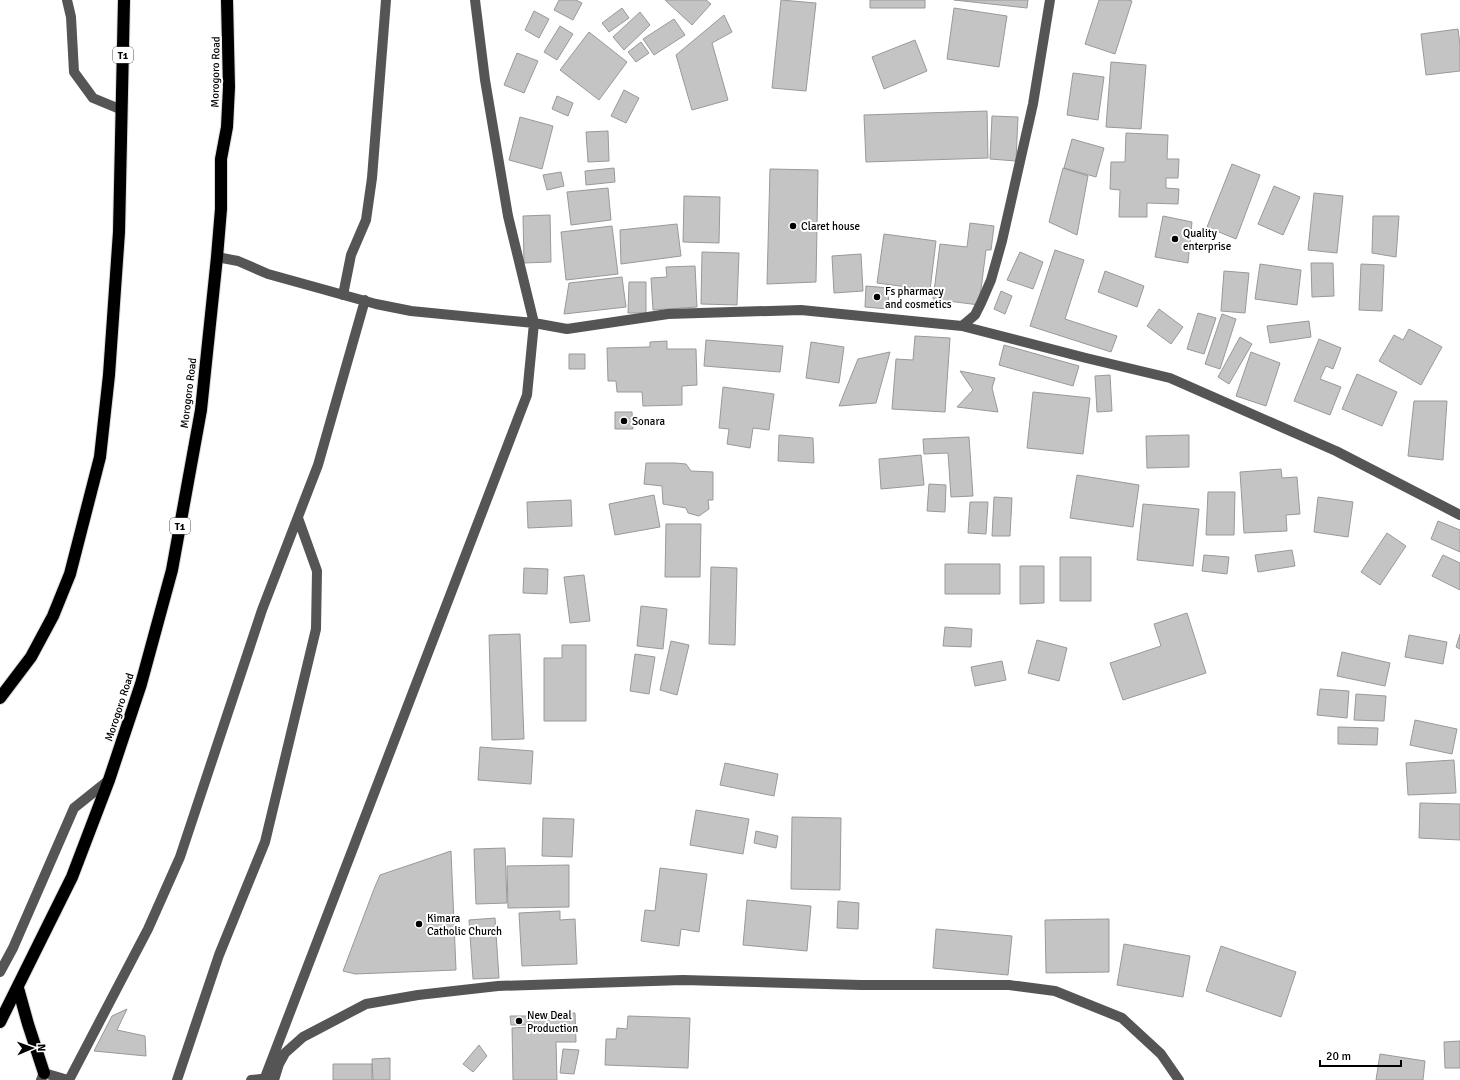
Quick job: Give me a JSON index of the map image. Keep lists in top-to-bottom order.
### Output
{
  "streets": {
    "highway": ["T1", "Morogoro Road"]
  },
  "places": [
    "Claret house",
    "Quality enterprise",
    "Fs pharmacy and cosmetics",
    "Sonara",
    "Kimara Catholic Church",
    "New Deal Production"
  ],
  "scale_bar": "20 m",
  "north": "right"
}
